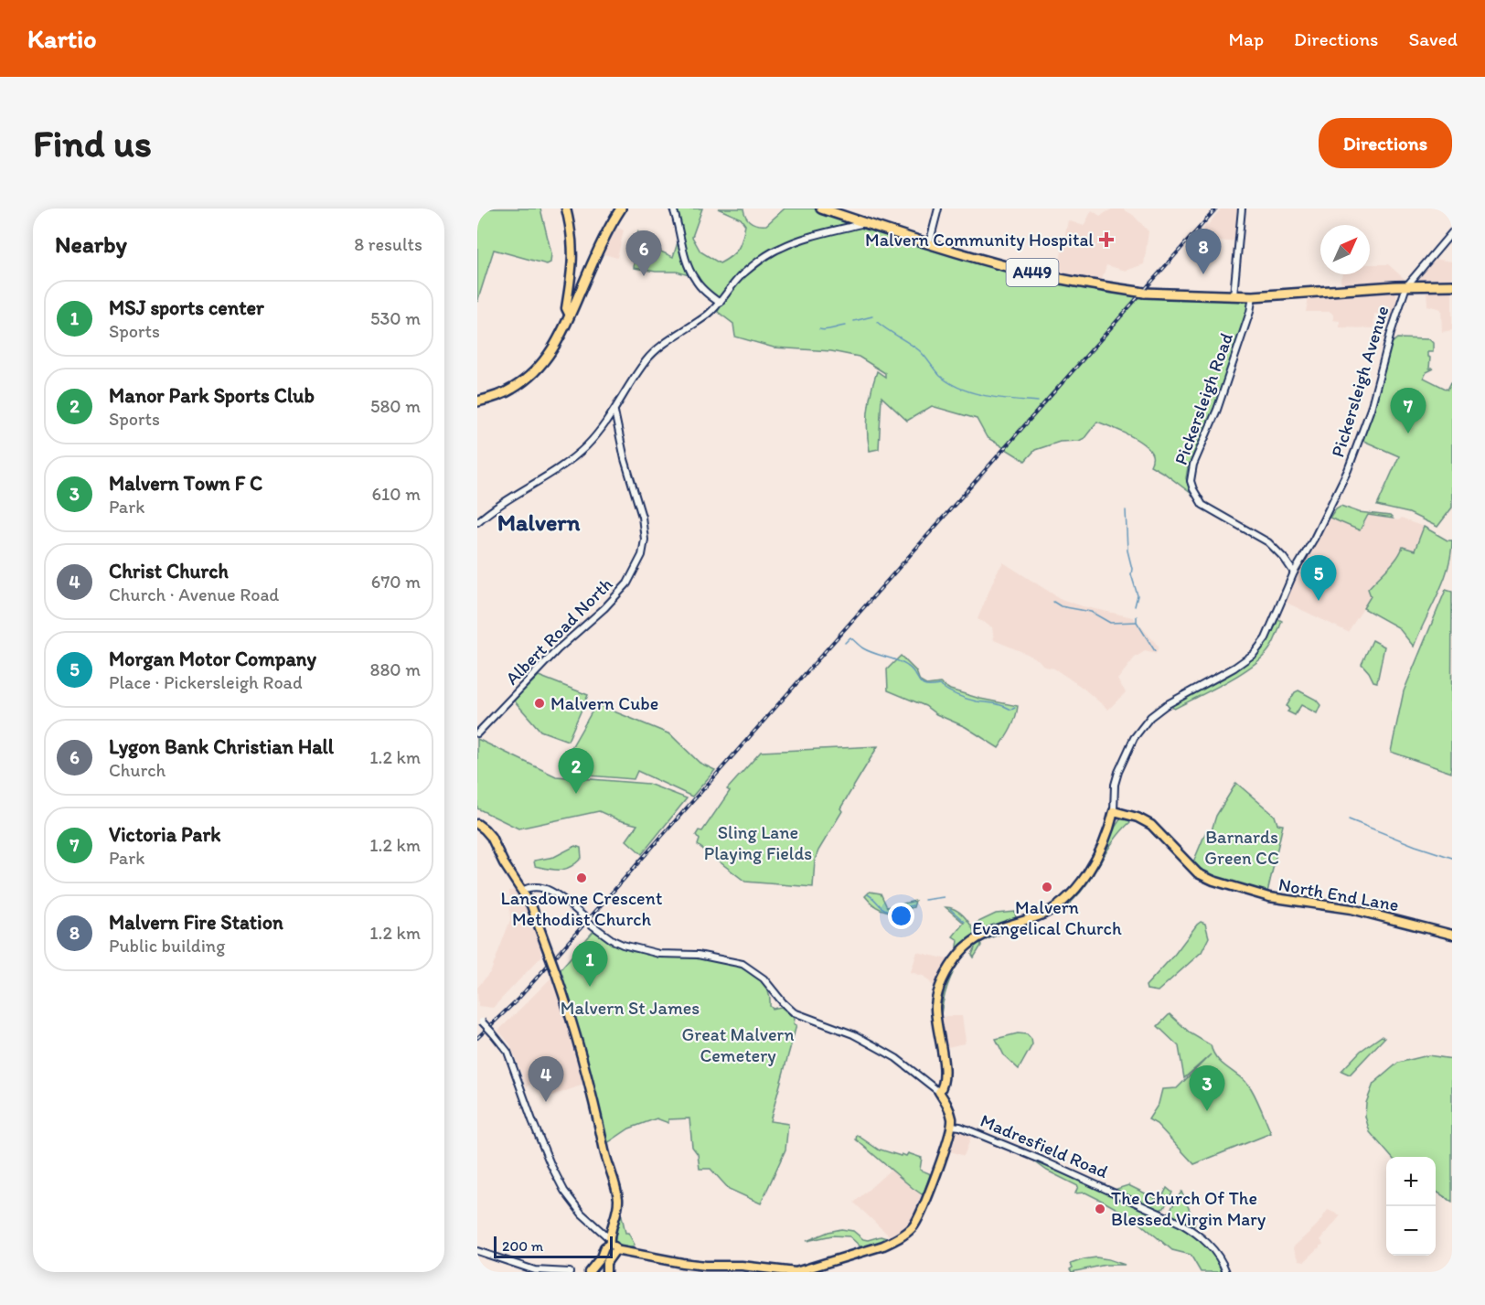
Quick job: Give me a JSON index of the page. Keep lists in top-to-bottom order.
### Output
{
  "streets": {
    "highway": ["A449"],
    "main road": ["North End Lane"],
    "street": [
      "Pickersleigh Avenue",
      "Pickersleigh Road",
      "Albert Road North",
      "Madresfield Road"
    ]
  },
  "crossings": [
    ["A449", "Pickersleigh Avenue"],
    ["A449", "Pickersleigh Road"],
    ["Pickersleigh Avenue", "Pickersleigh Road"]
  ],
  "districts": ["Malvern"],
  "parks": [
    "Sling Lane Playing Fields",
    "Barnards Green CC",
    "Malvern St James",
    "Great Malvern Cemetery"
  ],
  "places": {
    "health": ["Malvern Community Hospital"],
    "other": [
      "Malvern Cube",
      "Lansdowne Crescent Methodist Church",
      "Malvern Evangelical Church",
      "The Church Of The Blessed Virgin Mary"
    ]
  },
  "scale_bar": "200 m",
  "north": "top right",
  "page": {
    "header": "Kartio",
    "nav": ["Map", "Directions", "Saved"],
    "buttons": "Directions",
    "title": "Find us",
    "heading": ["Nearby", "8 results"],
    "pins": [
      "8",
      "6",
      "7",
      "5",
      "2",
      "1",
      "4",
      "3"
    ],
    "list": [
      {
        "mark": "1",
        "name": "MSJ sports center",
        "note": "Sports",
        "value": "530 m"
      },
      {
        "mark": "2",
        "name": "Manor Park Sports Club",
        "note": "Sports",
        "value": "580 m"
      },
      {
        "mark": "3",
        "name": "Malvern Town F C",
        "note": "Park",
        "value": "610 m"
      },
      {
        "mark": "4",
        "name": "Christ Church",
        "note": "Church · Avenue Road",
        "value": "670 m"
      },
      {
        "mark": "5",
        "name": "Morgan Motor Company",
        "note": "Place · Pickersleigh Road",
        "value": "880 m"
      },
      {
        "mark": "6",
        "name": "Lygon Bank Christian Hall",
        "note": "Church",
        "value": "1.2 km"
      },
      {
        "mark": "7",
        "name": "Victoria Park",
        "note": "Park",
        "value": "1.2 km"
      },
      {
        "mark": "8",
        "name": "Malvern Fire Station",
        "note": "Public building",
        "value": "1.2 km"
      }
    ],
    "map_buttons": ["+", "−"],
    "scale": "200 m"
  }
}
